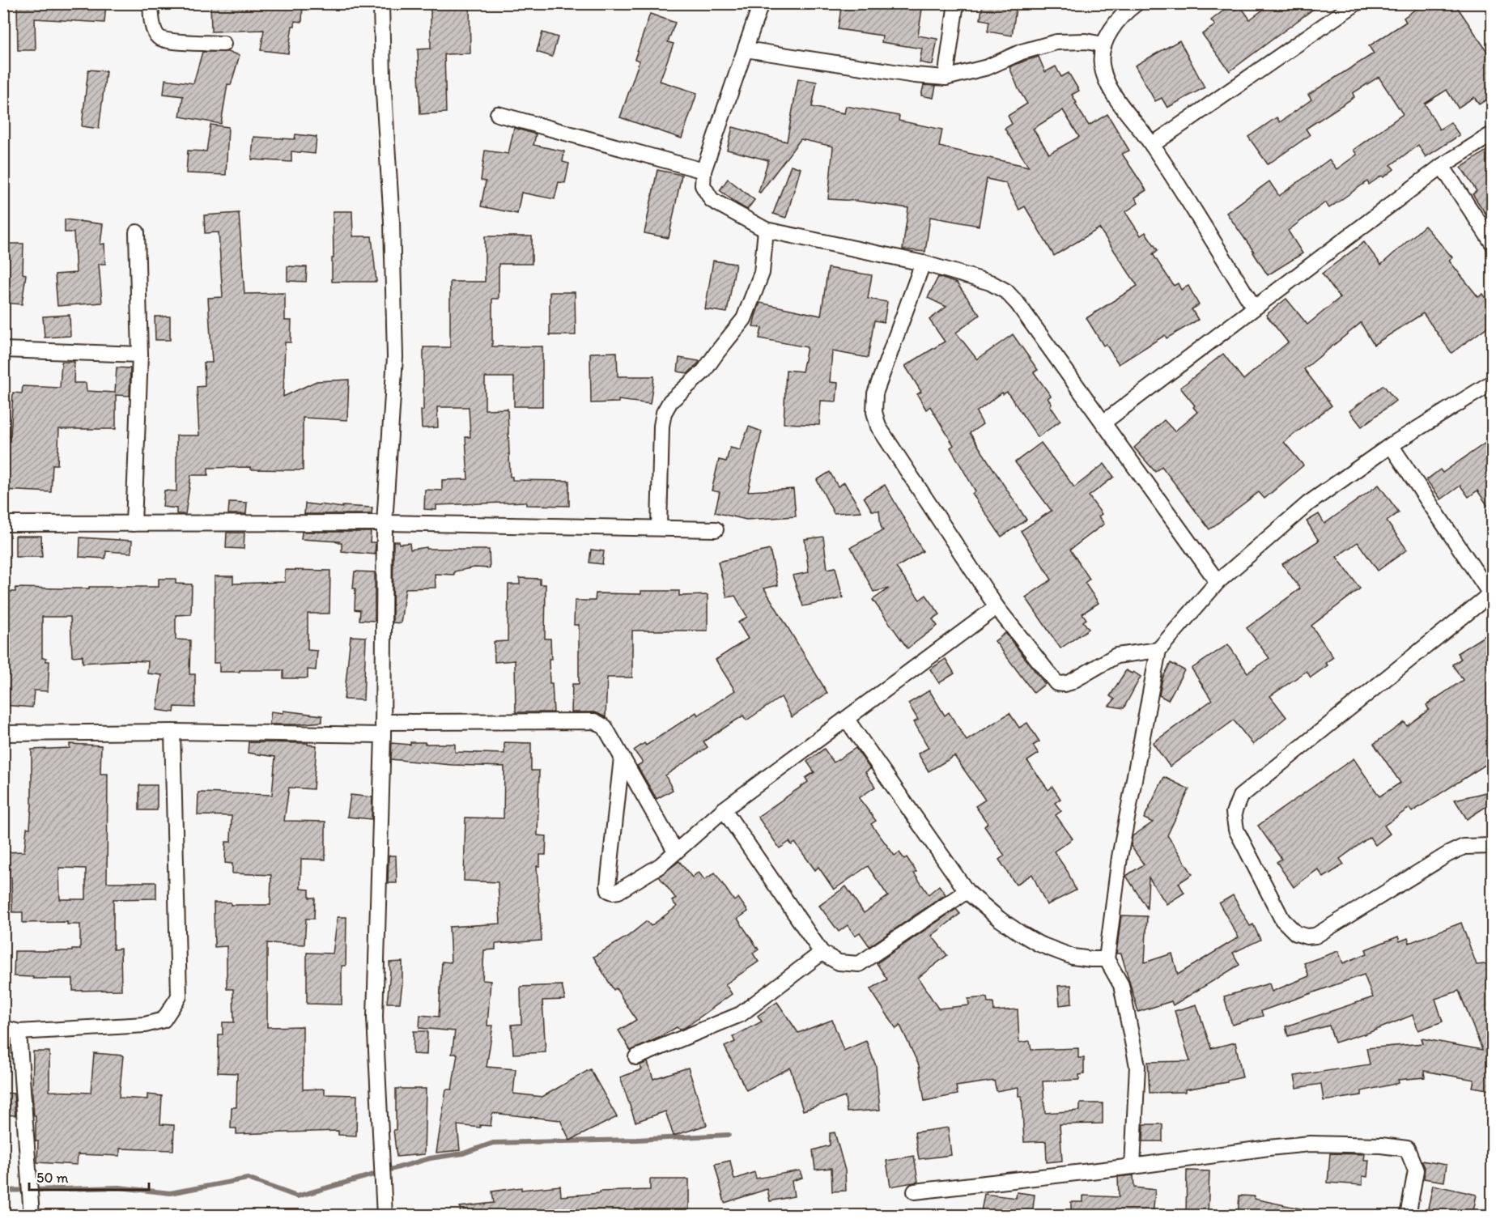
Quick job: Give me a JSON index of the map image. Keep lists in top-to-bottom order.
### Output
{
  "scale_bar": "50 m"
}
